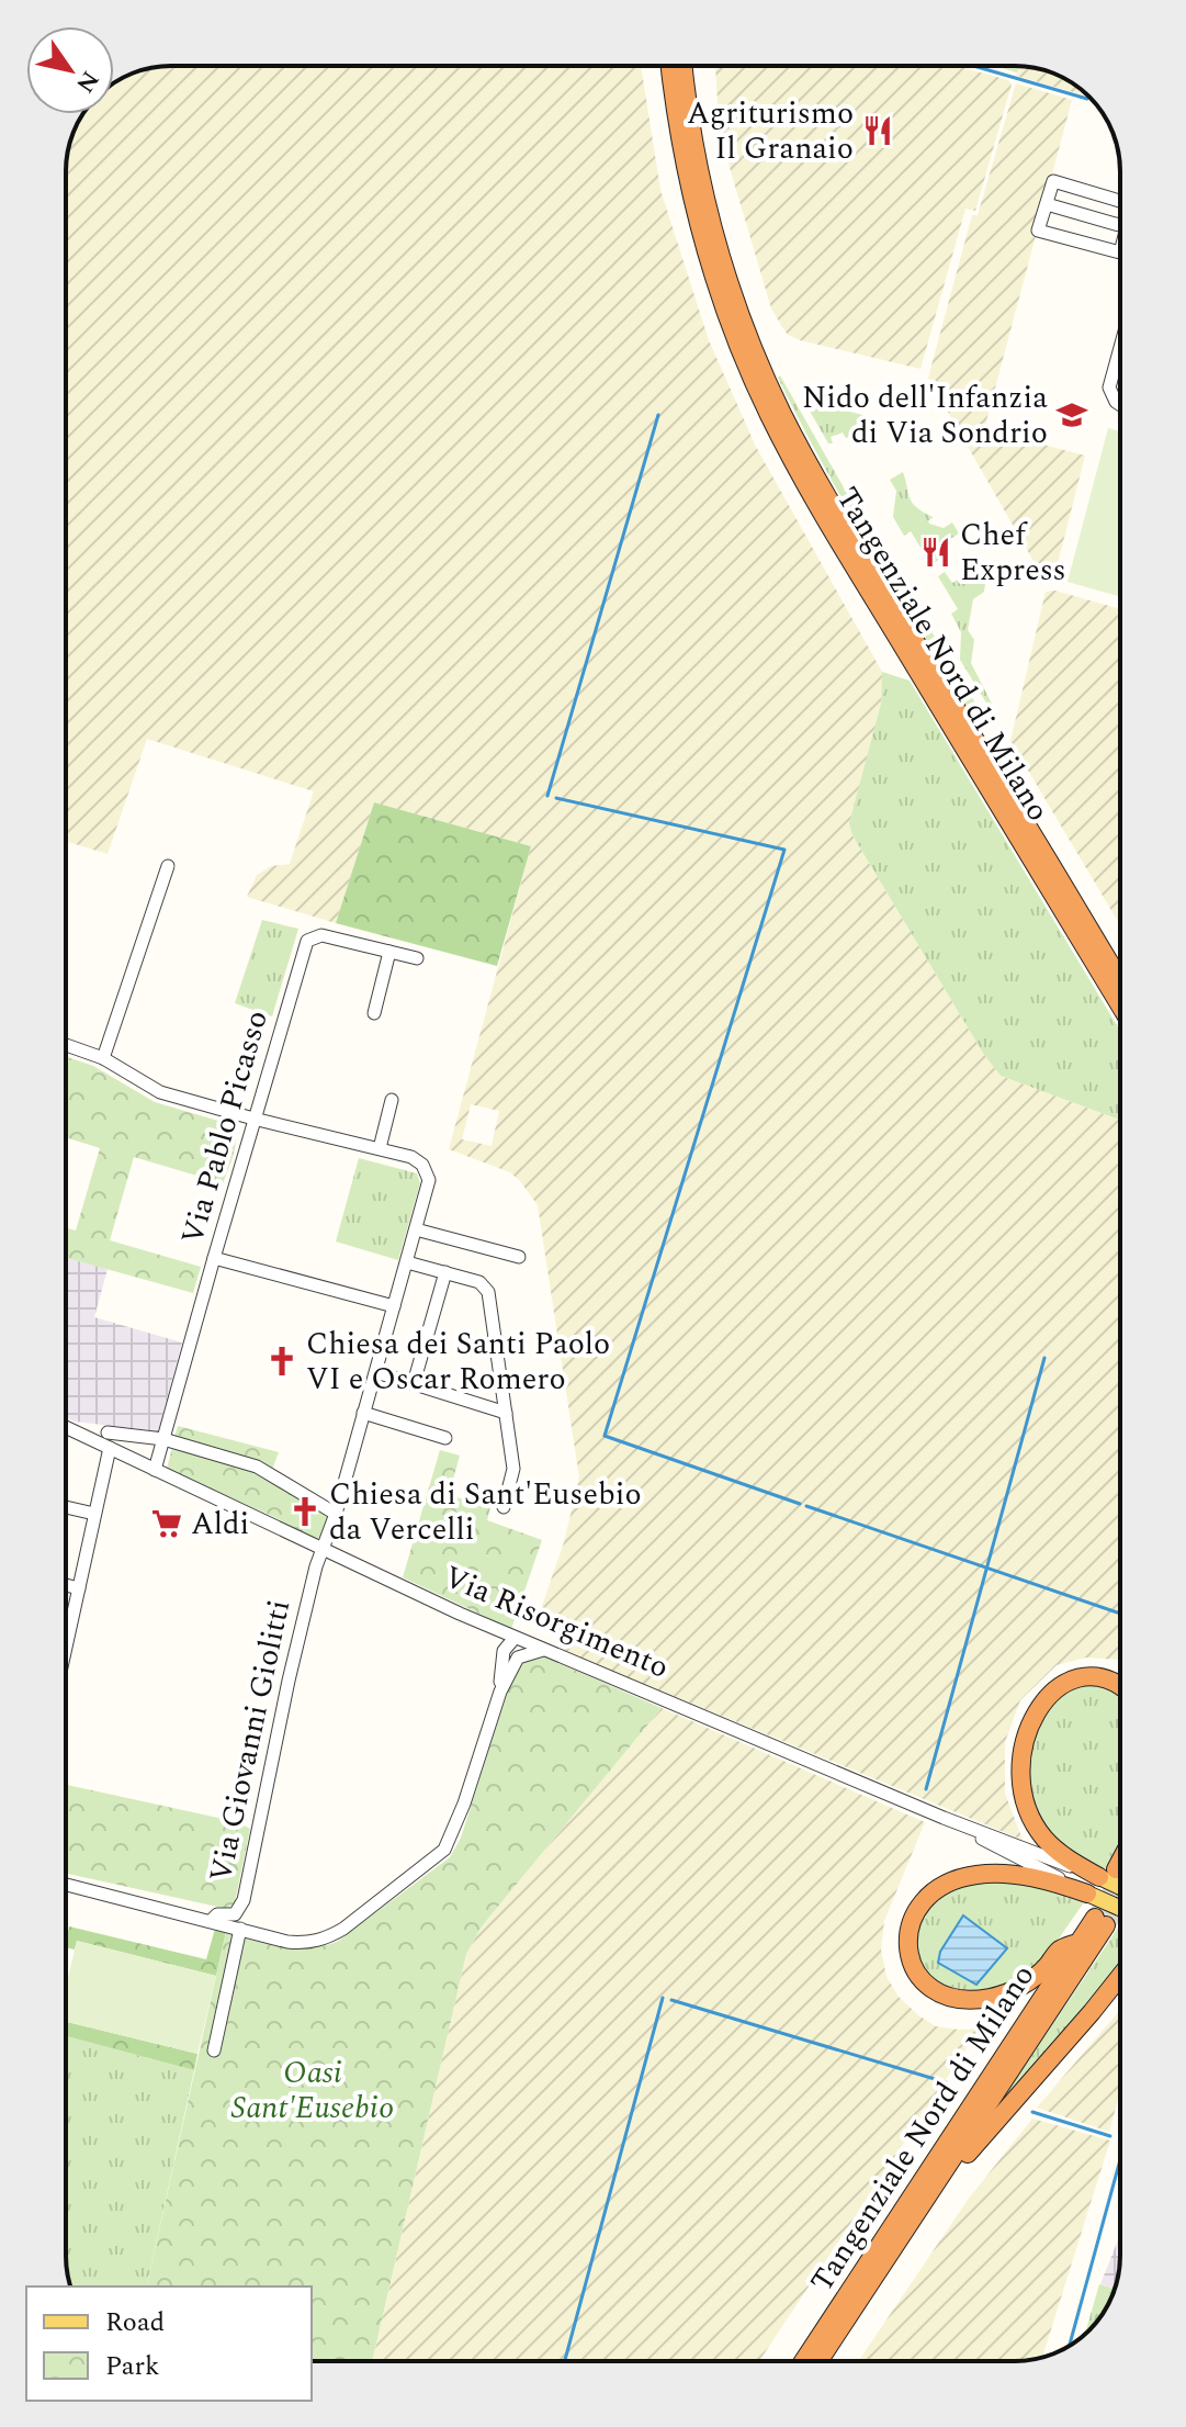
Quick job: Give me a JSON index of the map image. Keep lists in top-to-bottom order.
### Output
{
  "streets": {
    "highway": ["Tangenziale Nord di Milano"],
    "main road": ["Via Risorgimento"],
    "street": ["Via Pablo Picasso", "Via Giovanni Giolitti"]
  },
  "crossings": [
    ["Via Pablo Picasso", "Via Risorgimento"],
    ["Via Risorgimento", "Via Giovanni Giolitti"]
  ],
  "parks": ["Oasi Sant'Eusebio"],
  "places": {
    "restaurant": ["Agriturismo Il Granaio", "Chef Express"],
    "school or university": ["Nido dell'Infanzia di Via Sondrio"],
    "church": ["Chiesa dei Santi Paolo VI e Oscar Romero", "Chiesa di Sant'Eusebio da Vercelli"],
    "supermarket": ["Aldi"]
  },
  "legend": ["Road", "Park"],
  "north": "bottom right"
}
